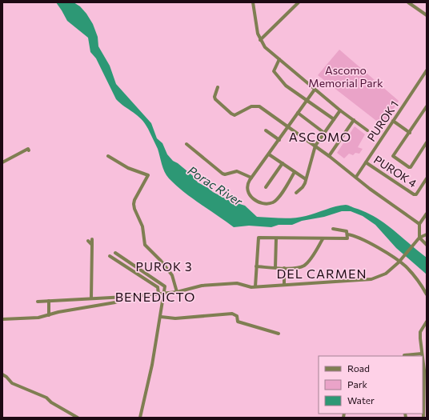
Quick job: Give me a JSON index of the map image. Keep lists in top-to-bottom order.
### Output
{
  "streets": {
    "street": ["PUROK 1", "PUROK 4"]
  },
  "crossings": [
    ["PUROK 1", "PUROK 4"]
  ],
  "districts": [
    "ASCOMO",
    "PUROK 3",
    "DEL CARMEN",
    "BENEDICTO"
  ],
  "water": ["Porac River"],
  "parks": ["Ascomo Memorial Park"],
  "legend": ["Road", "Park", "Water"]
}
